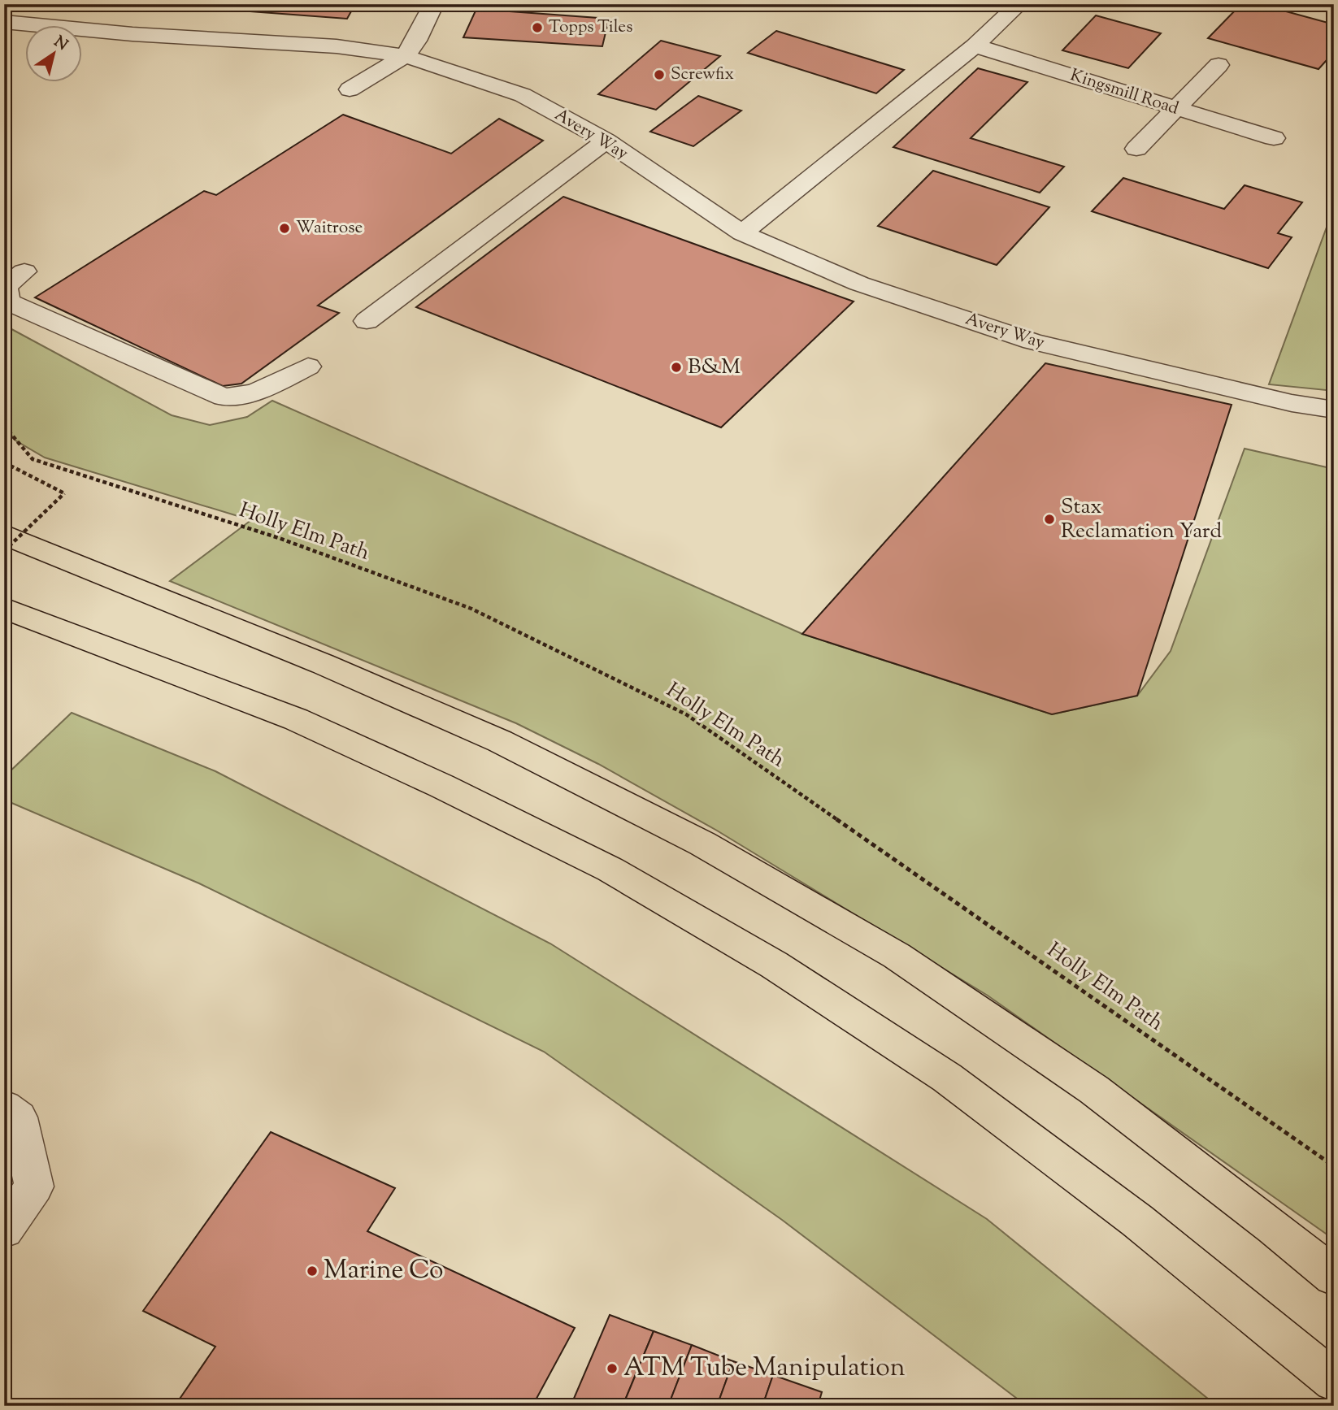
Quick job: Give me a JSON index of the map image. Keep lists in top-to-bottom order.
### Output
{
  "streets": {
    "street": ["Kingsmill Road", "Avery Way"],
    "path": ["Holly Elm Path"]
  },
  "places": [
    "Topps Tiles",
    "Screwfix",
    "Waitrose",
    "B&M",
    "Stax Reclamation Yard",
    "Marine Co",
    "ATM Tube Manipulation"
  ],
  "north": "top right"
}
